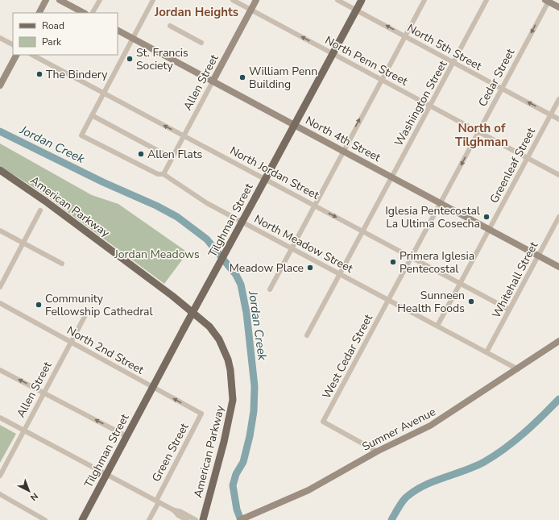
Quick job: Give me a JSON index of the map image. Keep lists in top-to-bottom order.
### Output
{
  "streets": {
    "main road": ["American Parkway", "Tilghman Street"],
    "street": [
      "North 5th Street",
      "North Penn Street",
      "Cedar Street",
      "Allen Street",
      "Washington Street",
      "North 4th Street",
      "Greenleaf Street",
      "North Jordan Street",
      "North Meadow Street",
      "Whitehall Street",
      "North 2nd Street",
      "West Cedar Street",
      "Sumner Avenue",
      "Green Street"
    ]
  },
  "crossings": [
    ["North 5th Street", "Cedar Street"],
    ["North 5th Street", "Washington Street"],
    ["North 5th Street", "Greenleaf Street"],
    ["North 5th Street", "Tilghman Street"],
    ["North Penn Street", "Cedar Street"],
    ["North Penn Street", "Allen Street"],
    ["North Penn Street", "Washington Street"],
    ["North Penn Street", "Greenleaf Street"],
    ["North Penn Street", "Tilghman Street"],
    ["Cedar Street", "North 4th Street"],
    ["Cedar Street", "North Jordan Street"],
    ["Cedar Street", "North Meadow Street"],
    ["Cedar Street", "West Cedar Street"],
    ["Allen Street", "North 4th Street"],
    ["Allen Street", "North Jordan Street"],
    ["Allen Street", "North Meadow Street"],
    ["Allen Street", "North 2nd Street"],
    ["Washington Street", "North 4th Street"],
    ["Washington Street", "North Jordan Street"],
    ["Washington Street", "North Meadow Street"],
    ["North 4th Street", "Greenleaf Street"],
    ["North 4th Street", "Tilghman Street"],
    ["North 4th Street", "Whitehall Street"],
    ["Greenleaf Street", "North Jordan Street"],
    ["Greenleaf Street", "North Meadow Street"],
    ["North Jordan Street", "Tilghman Street"],
    ["North Jordan Street", "Whitehall Street"],
    ["Tilghman Street", "North 2nd Street"],
    ["North Meadow Street", "Whitehall Street"],
    ["North Meadow Street", "West Cedar Street"],
    ["North Meadow Street", "Sumner Avenue"],
    ["North 2nd Street", "Green Street"],
    ["West Cedar Street", "Sumner Avenue"]
  ],
  "one_way": ["North 5th Street", "Cedar Street"],
  "districts": ["Jordan Heights", "North of Tilghman"],
  "water": ["Jordan Creek"],
  "parks": ["Jordan Meadows"],
  "places": [
    "St. Francis Society",
    "The Bindery",
    "William Penn Building",
    "Allen Flats",
    "Iglesia Pentecostal La Ultima Cosecha",
    "Primera Iglesia Pentecostal",
    "Meadow Place",
    "Sunneen Health Foods",
    "Community Fellowship Cathedral"
  ],
  "legend": ["Road", "Park"],
  "north": "bottom right"
}
